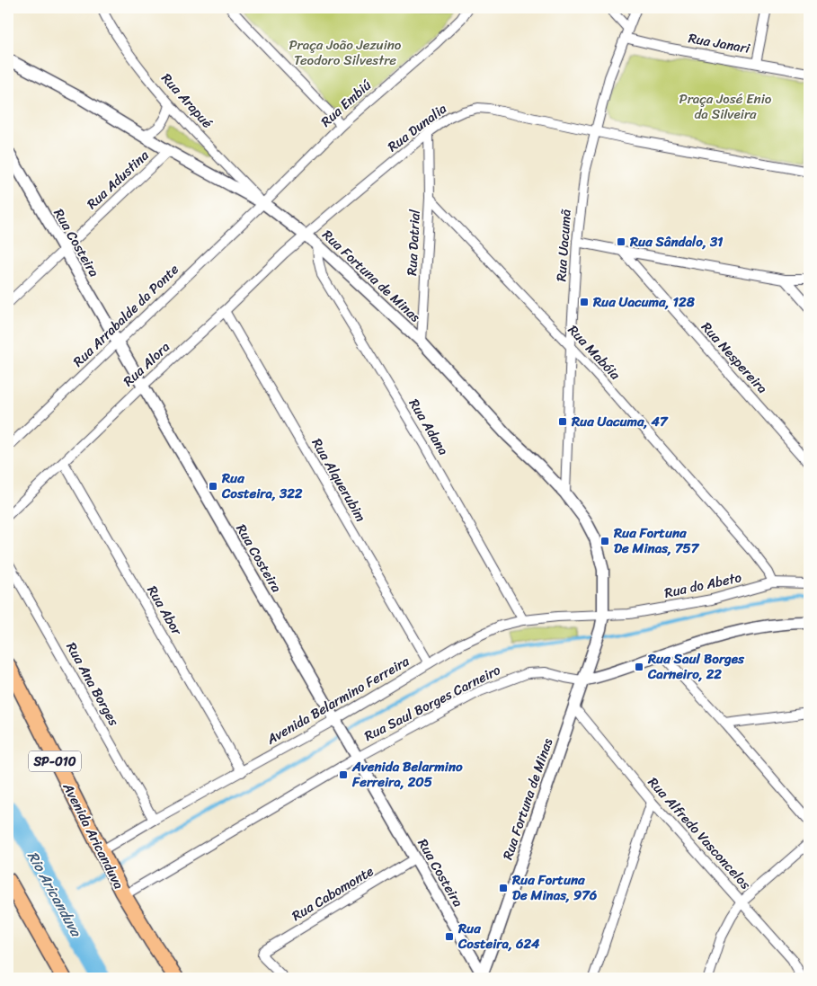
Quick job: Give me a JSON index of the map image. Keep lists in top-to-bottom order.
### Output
{
  "streets": {
    "highway": ["SP-010", "Avenida Aricanduva"],
    "street": [
      "Rua Janari",
      "Rua Arapué",
      "Rua Embiú",
      "Rua Dunalia",
      "Rua Adustina",
      "Rua Costeira",
      "Rua Datrial",
      "Rua Uacumã",
      "Rua Fortuna de Minas",
      "Rua Arrabalde da Ponte",
      "Rua Mabóia",
      "Rua Nespereira",
      "Rua Alora",
      "Rua Adana",
      "Rua Alquerubim",
      "Rua do Abeto",
      "Rua Abor",
      "Rua Ana Borges",
      "Avenida Belarmino Ferreira",
      "Rua Saul Borges Carneiro",
      "Rua Alfredo Vasconcelos",
      "Rua Cabomonte"
    ]
  },
  "crossings": [
    ["Rua Janari", "Rua Uacumã"],
    ["Rua Arapué", "Rua Embiú"],
    ["Rua Arapué", "Rua Fortuna de Minas"],
    ["Rua Arapué", "Rua Arrabalde da Ponte"],
    ["Rua Embiú", "Rua Fortuna de Minas"],
    ["Rua Embiú", "Rua Arrabalde da Ponte"],
    ["Rua Dunalia", "Rua Uacumã"],
    ["Rua Dunalia", "Rua Fortuna de Minas"],
    ["Rua Dunalia", "Rua Alora"],
    ["Rua Adustina", "Rua Costeira"],
    ["Rua Adustina", "Rua Fortuna de Minas"],
    ["Rua Costeira", "Rua Fortuna de Minas"],
    ["Rua Costeira", "Rua Arrabalde da Ponte"],
    ["Rua Costeira", "Rua Alora"],
    ["Rua Costeira", "Avenida Belarmino Ferreira"],
    ["Rua Costeira", "Rua Saul Borges Carneiro"],
    ["Rua Costeira", "Rua Cabomonte"],
    ["Rua Datrial", "Rua Fortuna de Minas"],
    ["Rua Datrial", "Rua Mabóia"],
    ["Rua Uacumã", "Rua Fortuna de Minas"],
    ["Rua Uacumã", "Rua Mabóia"],
    ["Rua Fortuna de Minas", "Rua Arrabalde da Ponte"],
    ["Rua Fortuna de Minas", "Rua Alora"],
    ["Rua Fortuna de Minas", "Rua Adana"],
    ["Rua Fortuna de Minas", "Rua do Abeto"],
    ["Rua Fortuna de Minas", "Avenida Belarmino Ferreira"],
    ["Rua Fortuna de Minas", "Rua Saul Borges Carneiro"],
    ["Rua Fortuna de Minas", "Rua Alfredo Vasconcelos"],
    ["Rua Mabóia", "Rua do Abeto"],
    ["Rua Alora", "Rua Alquerubim"],
    ["Rua Alora", "Rua Abor"],
    ["Rua Adana", "Avenida Belarmino Ferreira"],
    ["Rua Alquerubim", "Avenida Belarmino Ferreira"],
    ["Rua do Abeto", "Avenida Belarmino Ferreira"],
    ["Rua Abor", "Avenida Belarmino Ferreira"],
    ["Rua Ana Borges", "Avenida Belarmino Ferreira"],
    ["Avenida Belarmino Ferreira", "Avenida Aricanduva"],
    ["Rua Saul Borges Carneiro", "Avenida Aricanduva"]
  ],
  "water": ["Rio Aricanduva"],
  "parks": ["Praça João Jezuino Teodoro Silvestre", "Praça José Enio da Silveira"],
  "places": {
    "transit": [
      "Rua Sândalo, 31",
      "Rua Uacuma, 128",
      "Rua Uacuma, 47",
      "Rua Costeira, 322",
      "Rua Fortuna De Minas, 757",
      "Rua Saul Borges Carneiro, 22",
      "Avenida Belarmino Ferreira, 205",
      "Rua Fortuna De Minas, 976",
      "Rua Costeira, 624"
    ]
  }
}
